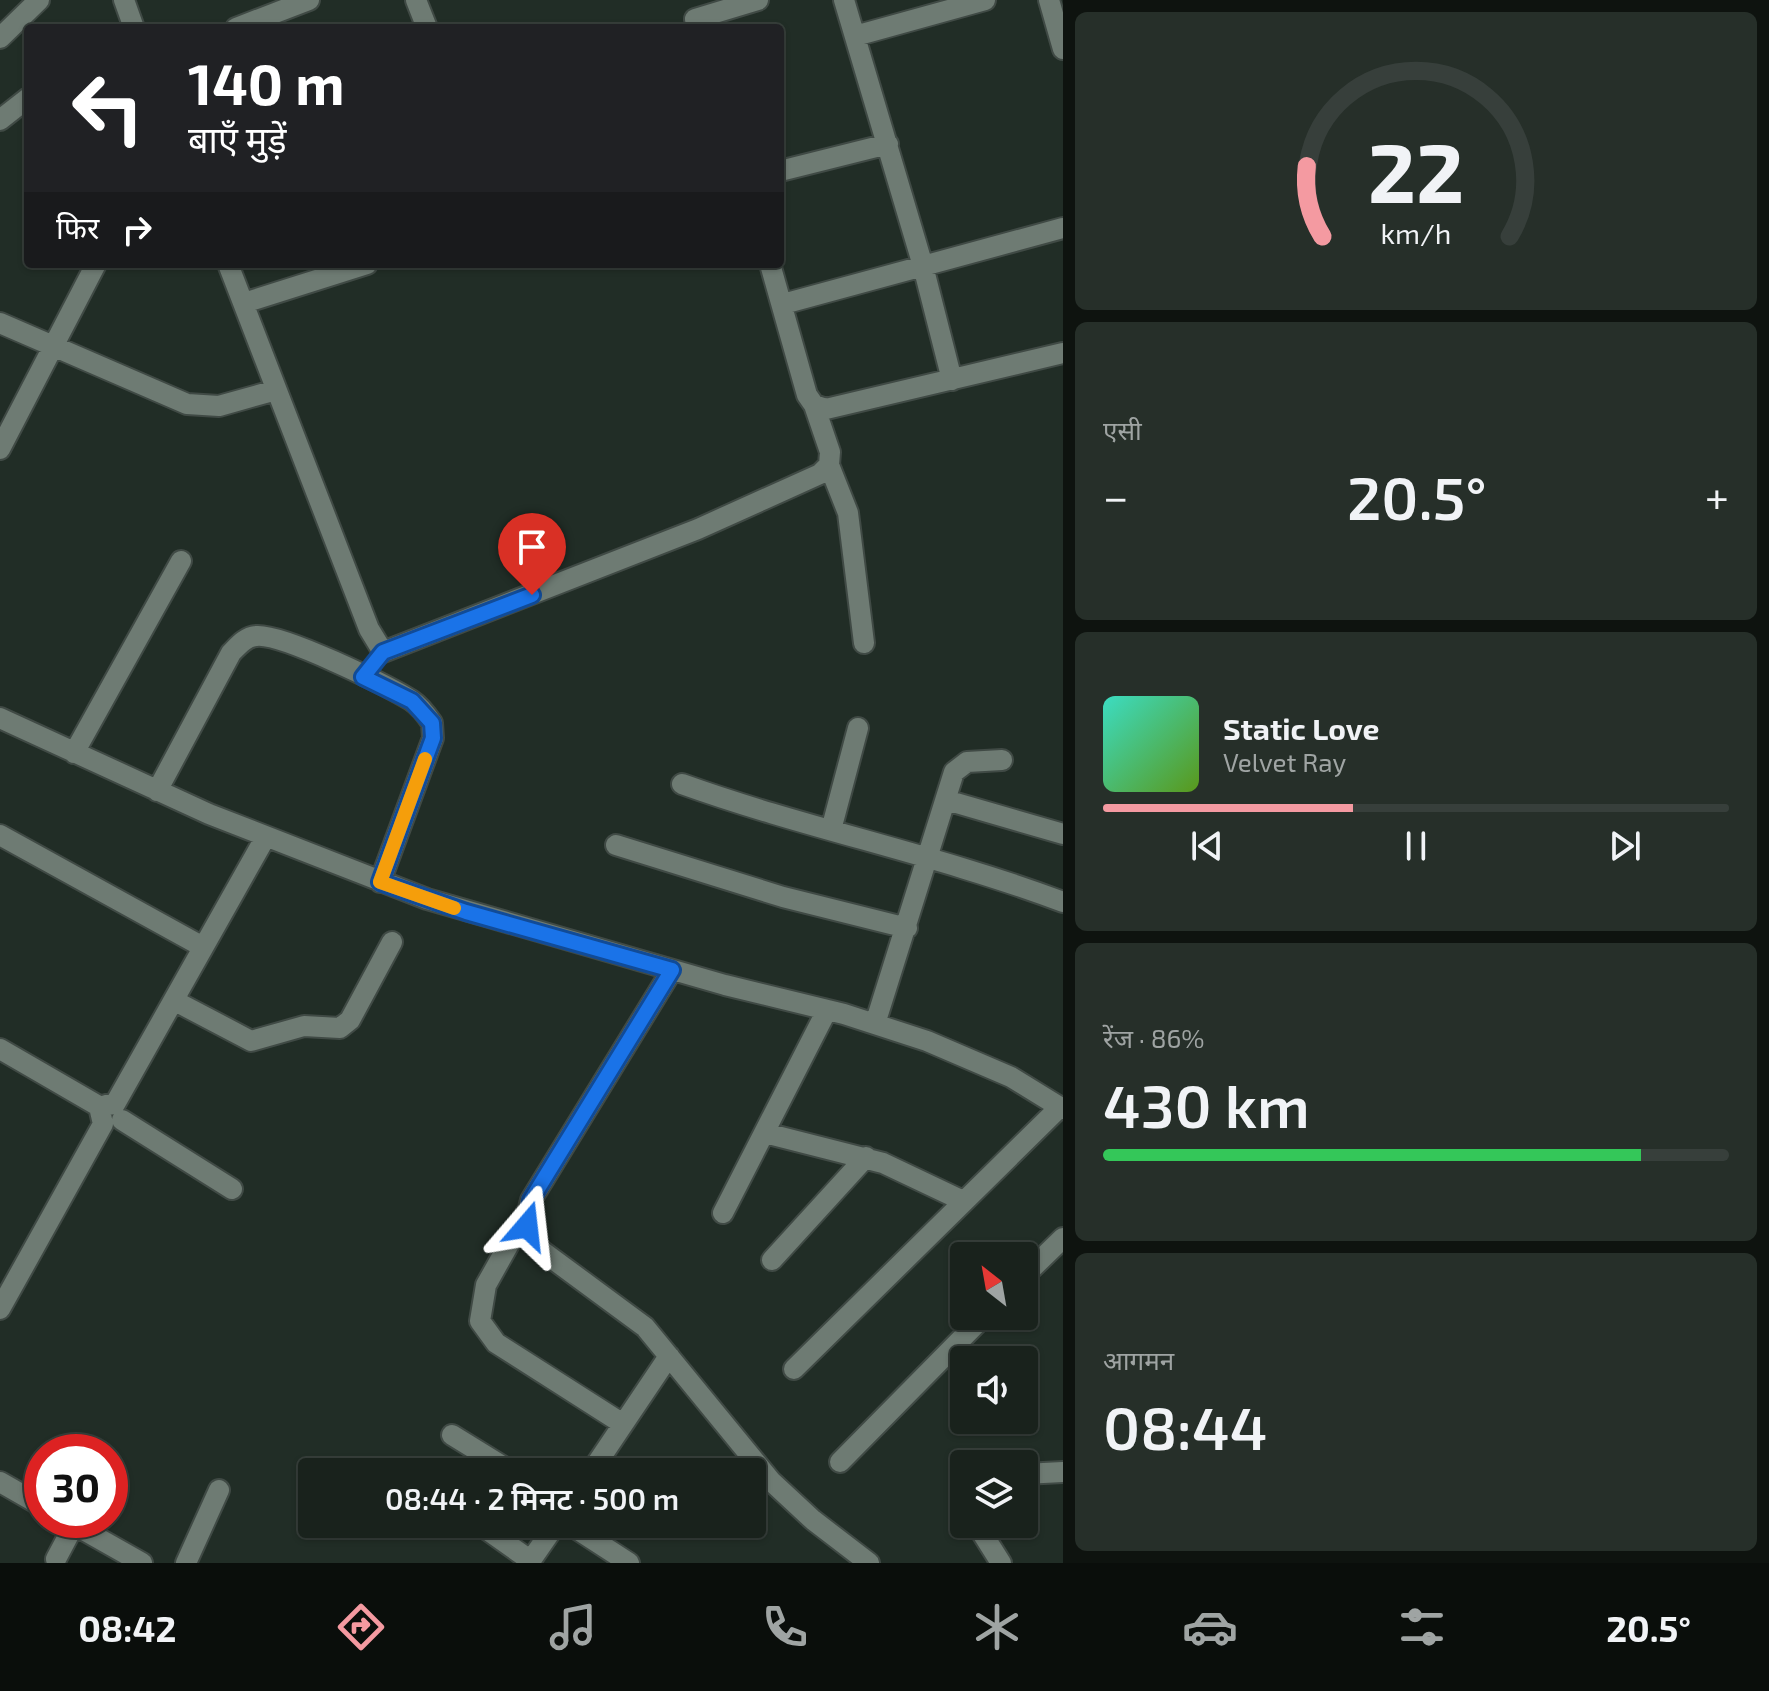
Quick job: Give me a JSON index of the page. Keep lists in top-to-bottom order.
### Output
{
  "north": "top left",
  "page": {
    "turn": ["140 m", "बाएँ मुड़ें"],
    "then": "फिर",
    "tile": [
      "एसी",
      ["रेंज · 86%", "430 km"],
      ["आगमन", "08:44"]
    ],
    "heat": ["−", "20.5°", "+"],
    "song": ["Static Love", "Velvet Ray"],
    "limit": "30",
    "trip": "08:44 · 2 मिनट · 500 m",
    "tabs": ["08:42", "20.5°"],
    "gauge": ["22", "km/h"]
  }
}
